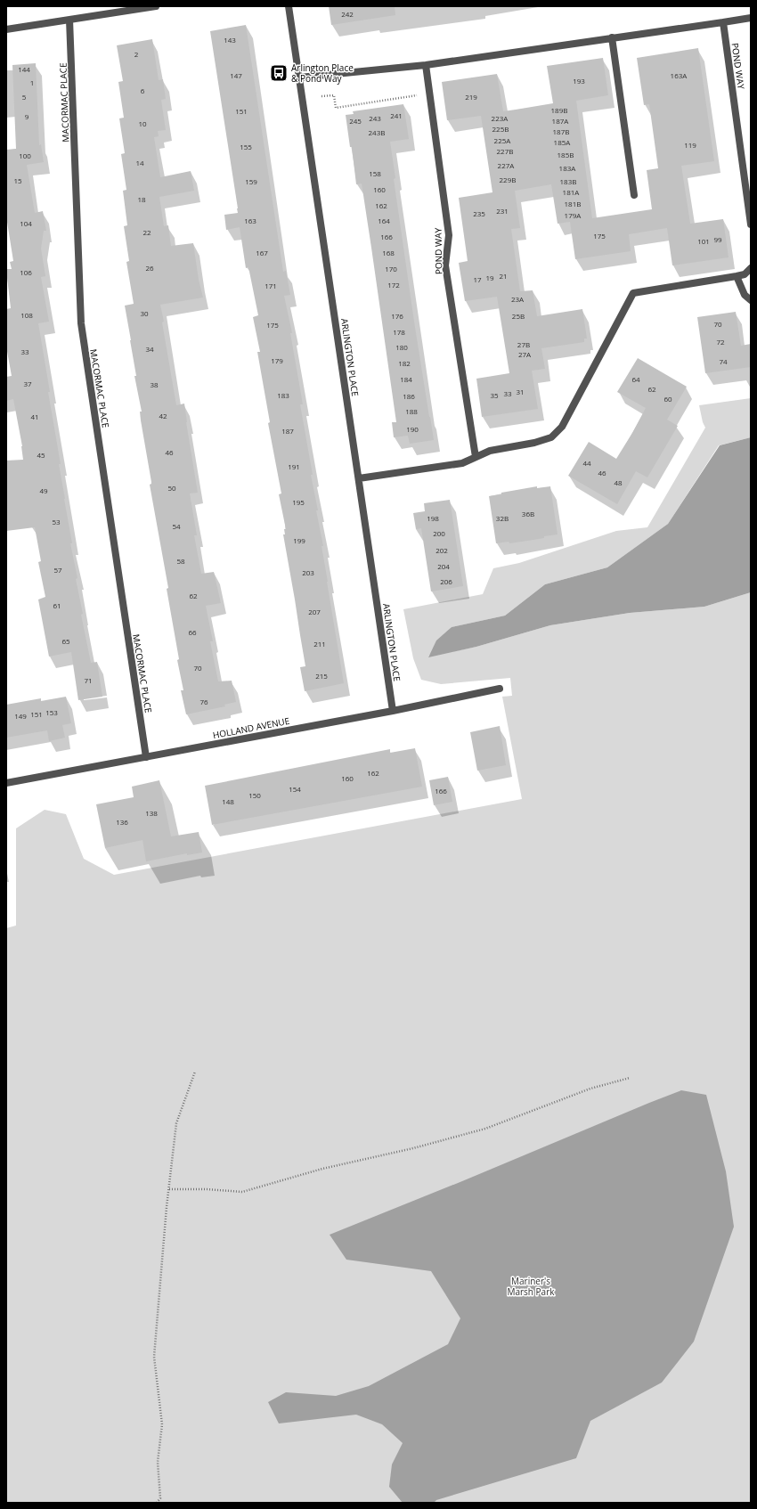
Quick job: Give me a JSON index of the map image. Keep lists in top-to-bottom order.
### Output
{
  "streets": {
    "street": [
      "POND WAY",
      "MACORMAC PLACE",
      "ARLINGTON PLACE",
      "HOLLAND AVENUE"
    ]
  },
  "crossings": [
    ["MACORMAC PLACE", "HOLLAND AVENUE"],
    ["ARLINGTON PLACE", "HOLLAND AVENUE"]
  ],
  "parks": ["Mariner's Marsh Park"],
  "places": {
    "bus stop": ["Arlington Place & Pond Way"]
  },
  "house_numbers": [
    "242",
    "143",
    "2",
    "144",
    "147",
    "163A",
    "193",
    "1",
    "6",
    "5",
    "219",
    "189B",
    "151",
    "241",
    "9",
    "243",
    "223A",
    "245",
    "187A",
    "10",
    "225B",
    "187B",
    "243B",
    "225A",
    "185A",
    "119",
    "155",
    "227B",
    "185B",
    "100",
    "14",
    "227A",
    "183A",
    "158",
    "229B",
    "15",
    "159",
    "183B",
    "160",
    "181A",
    "18",
    "181B",
    "162",
    "231",
    "235",
    "179A",
    "163",
    "164",
    "104",
    "22",
    "175",
    "166",
    "99",
    "101",
    "167",
    "168",
    "26",
    "170",
    "106",
    "21",
    "19",
    "17",
    "172",
    "171",
    "23A",
    "30",
    "108",
    "176",
    "25B",
    "70",
    "175",
    "178",
    "72",
    "27B",
    "180",
    "34",
    "33",
    "27A",
    "179",
    "74",
    "182",
    "184",
    "64",
    "37",
    "38",
    "62",
    "31",
    "33",
    "183",
    "35",
    "186",
    "60",
    "188",
    "42",
    "41",
    "190",
    "187",
    "46",
    "45",
    "44",
    "191",
    "46",
    "48",
    "50",
    "49",
    "195",
    "36B",
    "198",
    "32B",
    "53",
    "54",
    "200",
    "199",
    "202",
    "58",
    "204",
    "57",
    "203",
    "206",
    "62",
    "61",
    "207",
    "66",
    "65",
    "211",
    "70",
    "215",
    "71",
    "76",
    "153",
    "151",
    "149",
    "162",
    "160",
    "154",
    "166",
    "150",
    "148",
    "138",
    "136"
  ]
}
